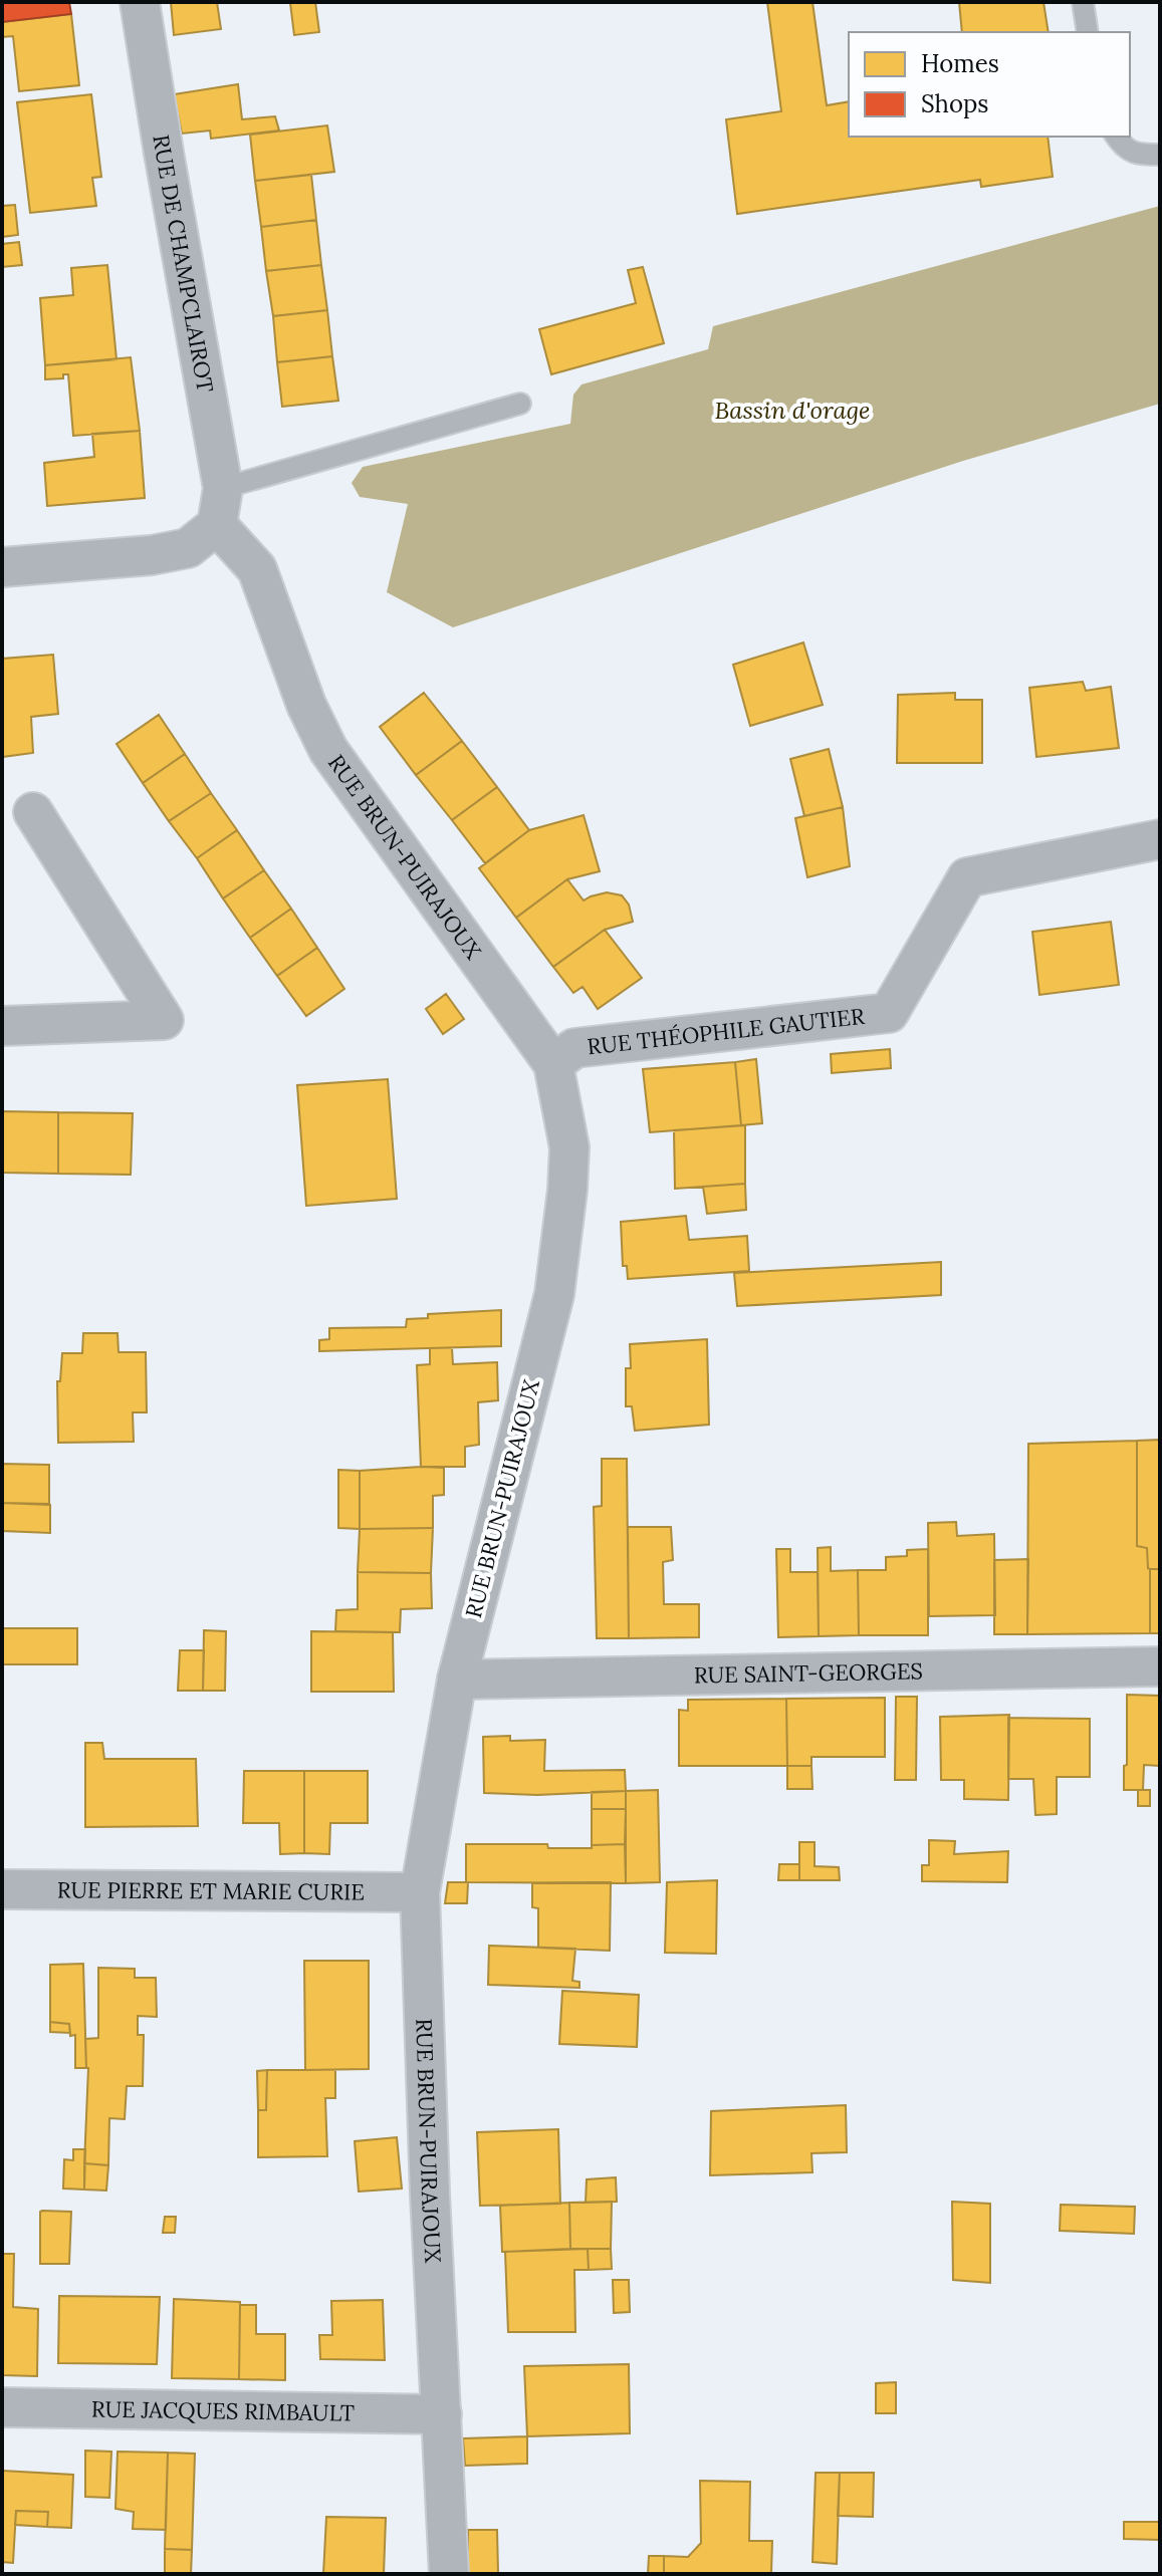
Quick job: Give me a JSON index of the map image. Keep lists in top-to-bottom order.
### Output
{
  "streets": {
    "street": [
      "RUE DE CHAMPCLAIROT",
      "RUE BRUN-PUIRAJOUX",
      "RUE THÉOPHILE GAUTIER",
      "RUE SAINT-GEORGES",
      "RUE PIERRE ET MARIE CURIE",
      "RUE JACQUES RIMBAULT"
    ]
  },
  "crossings": [
    ["RUE DE CHAMPCLAIROT", "RUE BRUN-PUIRAJOUX"],
    ["RUE BRUN-PUIRAJOUX", "RUE THÉOPHILE GAUTIER"],
    ["RUE BRUN-PUIRAJOUX", "RUE SAINT-GEORGES"],
    ["RUE BRUN-PUIRAJOUX", "RUE PIERRE ET MARIE CURIE"],
    ["RUE BRUN-PUIRAJOUX", "RUE JACQUES RIMBAULT"]
  ],
  "water": ["Bassin d'orage"],
  "legend": ["Homes", "Shops"]
}
